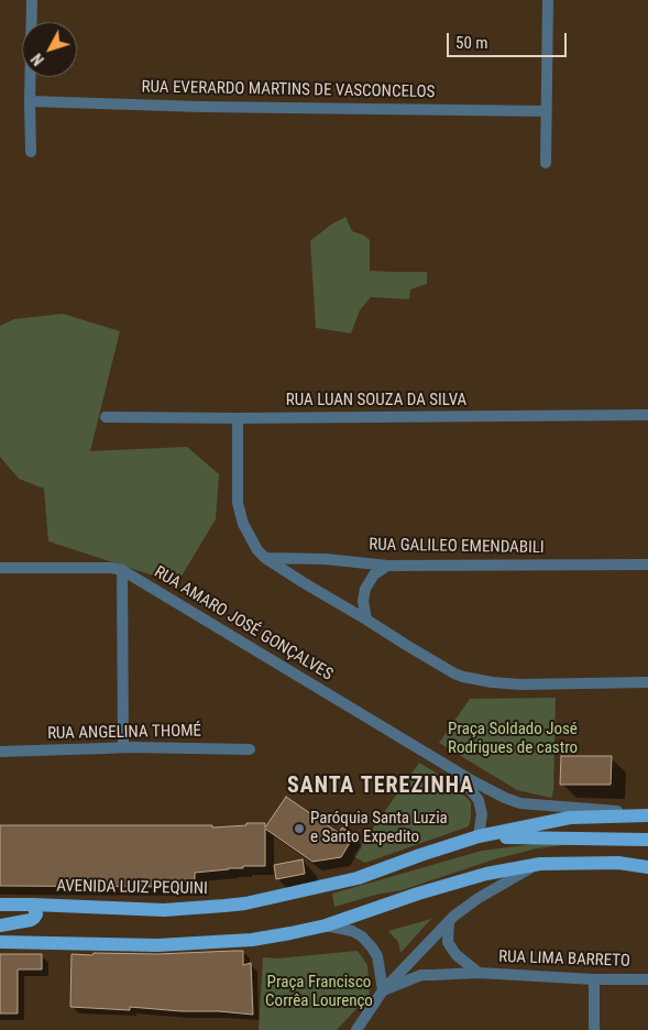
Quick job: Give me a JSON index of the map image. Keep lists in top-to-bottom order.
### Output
{
  "streets": {
    "main road": ["AVENIDA LUIZ PEQUINI"],
    "street": [
      "RUA EVERARDO MARTINS DE VASCONCELOS",
      "RUA LUAN SOUZA DA SILVA",
      "RUA GALILEO EMENDABILI",
      "RUA AMARO JOSÉ GONÇALVES",
      "RUA ANGELINA THOMÉ",
      "RUA LIMA BARRETO"
    ]
  },
  "crossings": [
    ["RUA AMARO JOSÉ GONÇALVES", "AVENIDA LUIZ PEQUINI"]
  ],
  "districts": ["SANTA TEREZINHA"],
  "parks": ["Praça Soldado José Rodrigues de castro", "Praça Francisco Corrêa Lourenço"],
  "places": ["Paróquia Santa Luzia e Santo Expedito"],
  "scale_bar": "50 m",
  "north": "bottom left"
}
